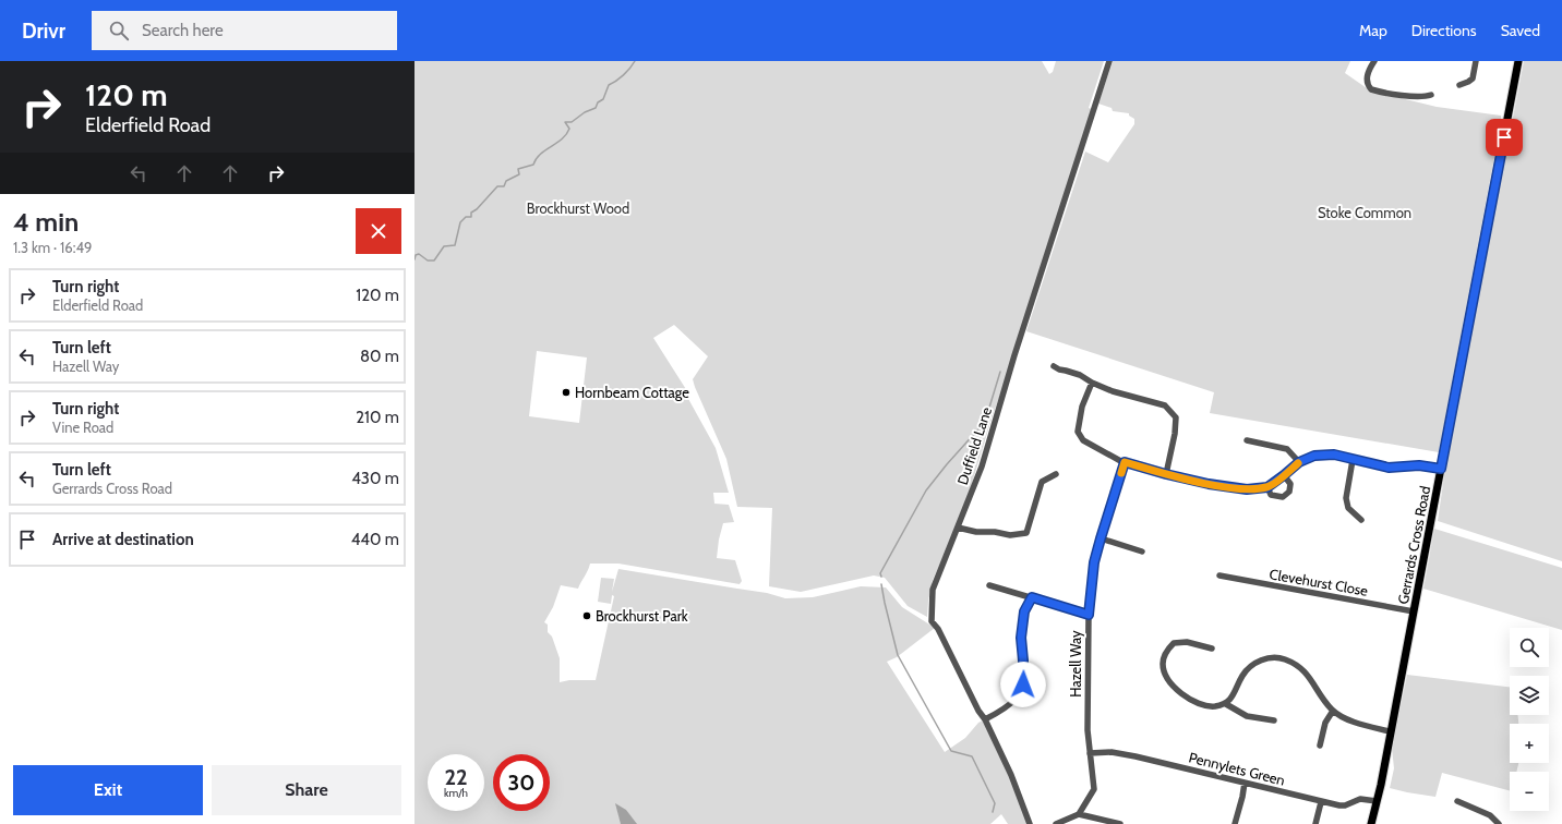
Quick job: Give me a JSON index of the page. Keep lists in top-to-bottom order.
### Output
{
  "streets": {
    "main road": ["Gerrards Cross Road"],
    "street": [
      "Duffield Lane",
      "Clevehurst Close",
      "Hazell Way",
      "Pennylets Green"
    ]
  },
  "crossings": [
    ["Gerrards Cross Road", "Clevehurst Close"],
    ["Gerrards Cross Road", "Pennylets Green"],
    ["Hazell Way", "Pennylets Green"]
  ],
  "parks": ["Brockhurst Wood", "Stoke Common"],
  "places": ["Hornbeam Cottage", "Brockhurst Park"],
  "page": {
    "header": "Drivr",
    "search": "Search here",
    "nav": ["Map", "Directions", "Saved"],
    "turn": ["120 m", "Elderfield Road"],
    "heading": ["4 min", "1.3 km · 16:49"],
    "list": [
      {
        "name": "Turn right",
        "note": "Elderfield Road",
        "value": "120 m"
      },
      {
        "name": "Turn left",
        "note": "Hazell Way",
        "value": "80 m"
      },
      {
        "name": "Turn right",
        "note": "Vine Road",
        "value": "210 m"
      },
      {
        "name": "Turn left",
        "note": "Gerrards Cross Road",
        "value": "430 m"
      },
      {
        "name": "Arrive at destination",
        "value": "440 m"
      }
    ],
    "map_buttons": ["+", "−"],
    "speed": "22 km/h",
    "limit": "30",
    "buttons": ["Exit", "Share"]
  }
}
